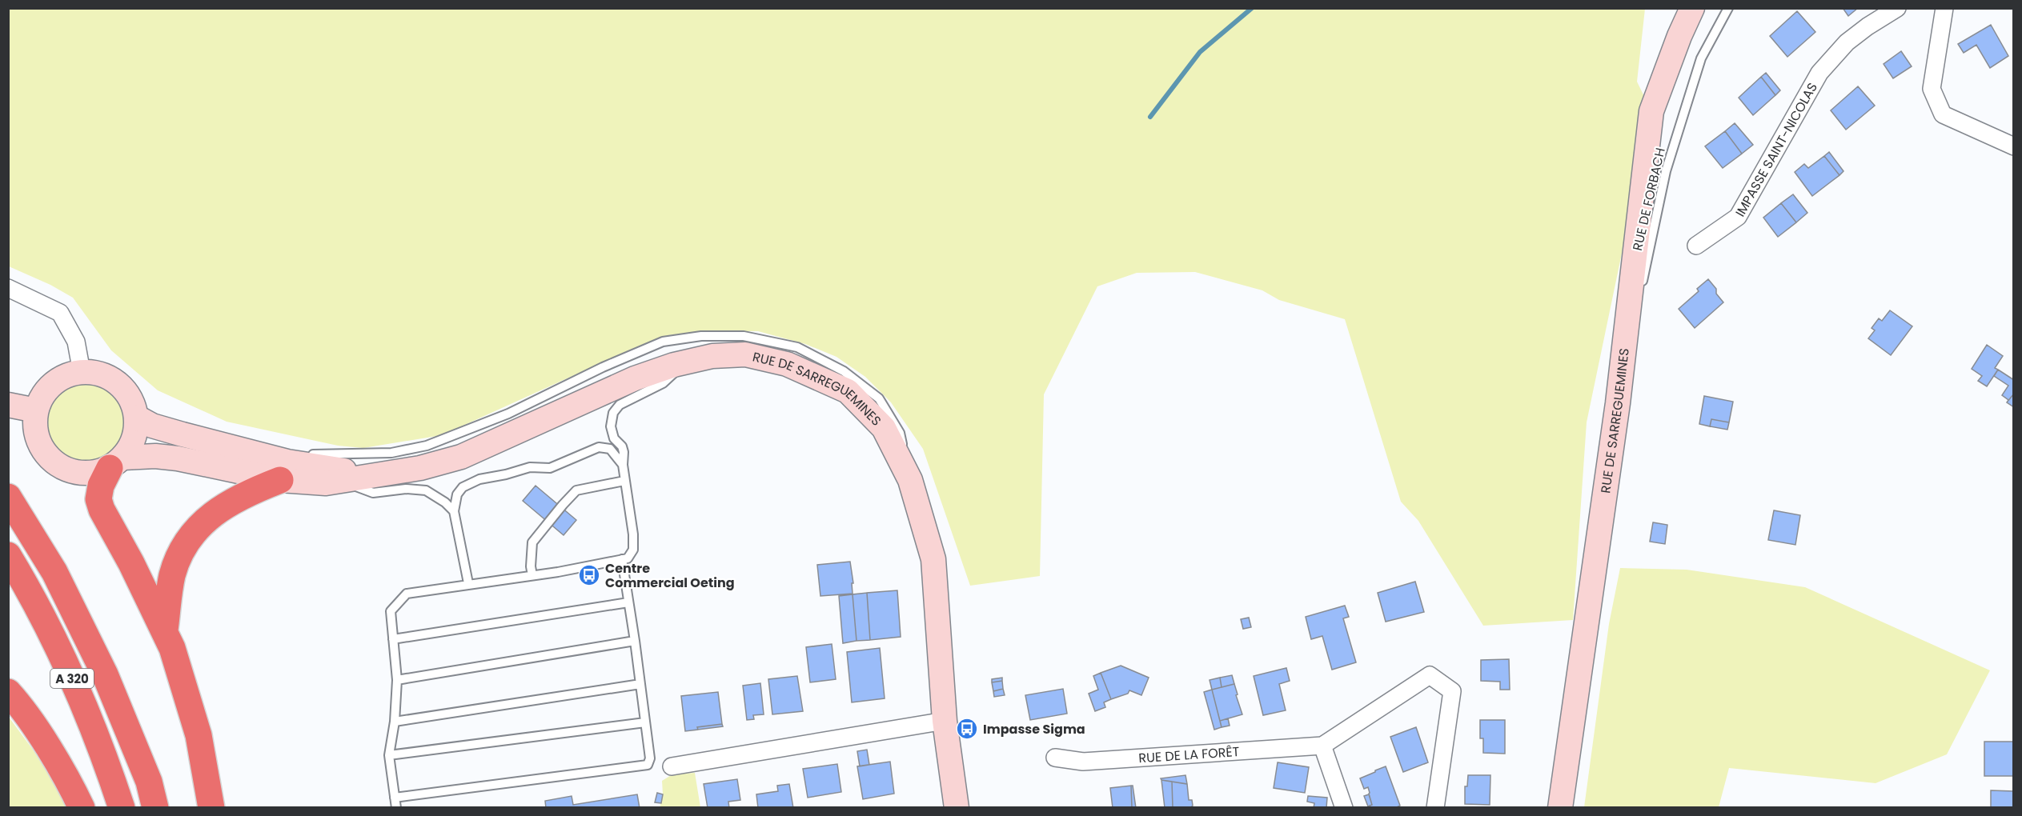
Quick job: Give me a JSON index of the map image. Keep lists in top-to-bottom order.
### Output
{
  "streets": {
    "highway": ["A 320"],
    "main road": ["RUE DE SARREGUEMINES"],
    "street": ["IMPASSE SAINT-NICOLAS", "RUE DE LA FORÊT"],
    "lane": ["RUE DE FORBACH"]
  },
  "places": {
    "bus stop": ["Centre Commercial Oeting", "Impasse Sigma"]
  }
}
